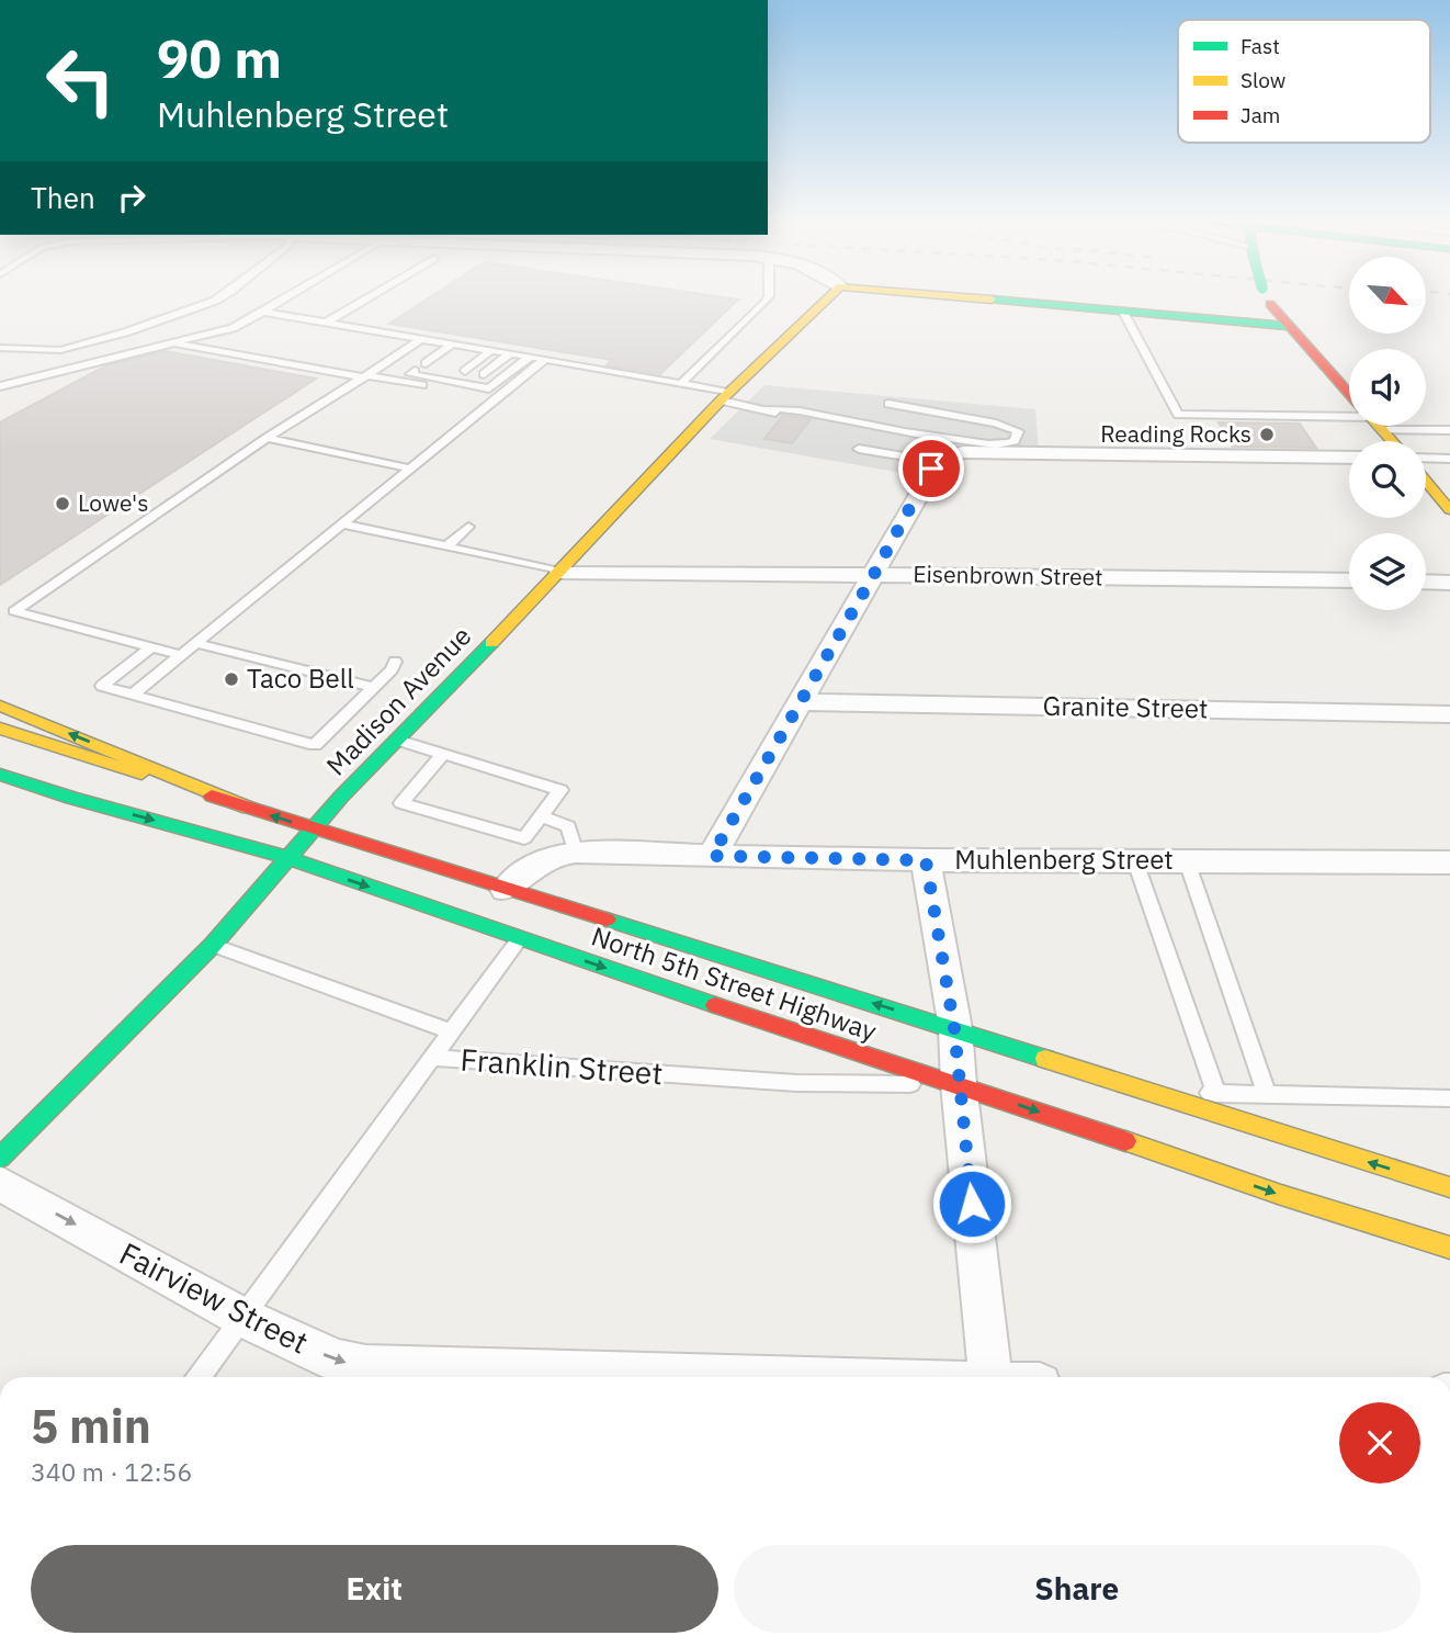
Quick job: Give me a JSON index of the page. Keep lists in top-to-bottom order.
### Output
{
  "streets": {
    "main road": ["Madison Avenue", "North 5th Street Highway"],
    "street": [
      "Eisenbrown Street",
      "Granite Street",
      "Muhlenberg Street",
      "Fairview Street"
    ],
    "lane": ["Franklin Street"]
  },
  "crossings": [
    ["Eisenbrown Street", "Madison Avenue"],
    ["Madison Avenue", "North 5th Street Highway"],
    ["Muhlenberg Street", "North 5th Street Highway"],
    ["North 5th Street Highway", "Franklin Street"],
    ["Franklin Street", "Fairview Street"]
  ],
  "one_way": ["Fairview Street"],
  "places": ["Reading Rocks", "Lowe's", "Taco Bell"],
  "legend": ["Fast", "Slow", "Jam"],
  "north": "bottom right",
  "page": {
    "turn": ["90 m", "Muhlenberg Street"],
    "then": "Then",
    "heading": ["5 min", "340 m · 12:56"],
    "buttons": ["Exit", "Share"]
  }
}
